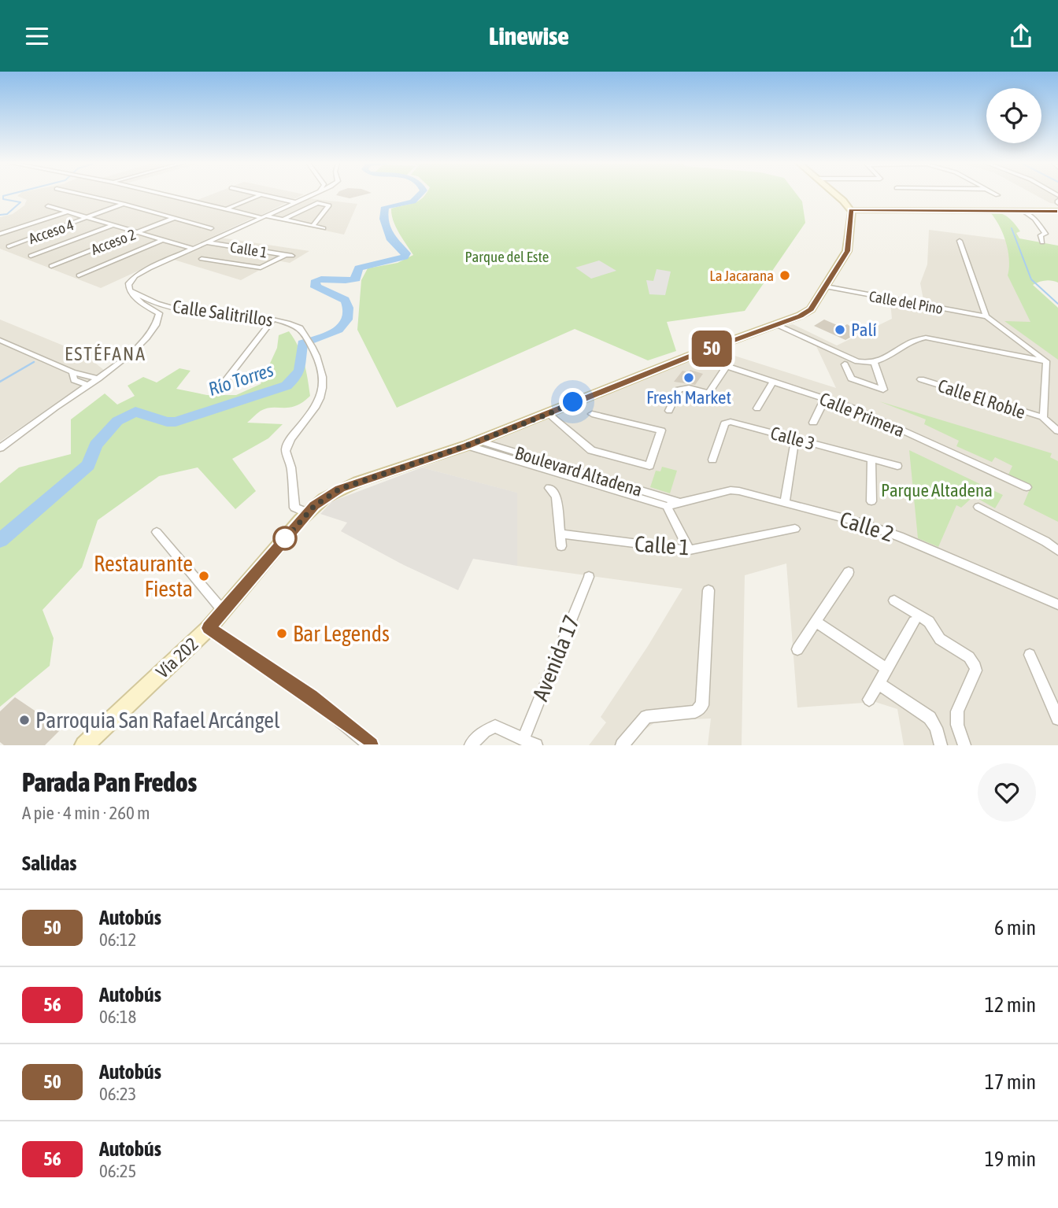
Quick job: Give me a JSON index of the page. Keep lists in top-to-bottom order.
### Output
{
  "streets": {
    "main road": ["Vía 202"],
    "street": [
      "Acceso 4",
      "Acceso 2",
      "Calle 1",
      "Calle del Pino",
      "Calle Salitrillos",
      "Calle El Roble",
      "Calle Primera",
      "Calle 3",
      "Boulevard Altadena",
      "Calle 2",
      "Avenida 17"
    ]
  },
  "crossings": [
    ["Calle del Pino", "Vía 202"],
    ["Calle Salitrillos", "Vía 202"],
    ["Calle Primera", "Vía 202"],
    ["Boulevard Altadena", "Calle 2"],
    ["Boulevard Altadena", "Vía 202"]
  ],
  "districts": ["ESTÉFANA"],
  "water": ["Río Torres"],
  "parks": ["Parque del Este", "Parque Altadena"],
  "places": [
    "La Jacarana",
    "Palí",
    "Fresh Market",
    "Restaurante Fiesta",
    "Bar Legends",
    "Parroquia San Rafael Arcángel"
  ],
  "lines": ["bus line 50"],
  "page": {
    "header": "Linewise",
    "on_map": "50",
    "heading": [
      ["Parada Pan Fredos", "A pie · 4 min · 260 m"],
      "Salidas"
    ],
    "list": [
      {
        "mark": "50",
        "name": "Autobús",
        "note": "06:12",
        "value": "6 min"
      },
      {
        "mark": "56",
        "name": "Autobús",
        "note": "06:18",
        "value": "12 min"
      },
      {
        "mark": "50",
        "name": "Autobús",
        "note": "06:23",
        "value": "17 min"
      },
      {
        "mark": "56",
        "name": "Autobús",
        "note": "06:25",
        "value": "19 min"
      }
    ]
  }
}
